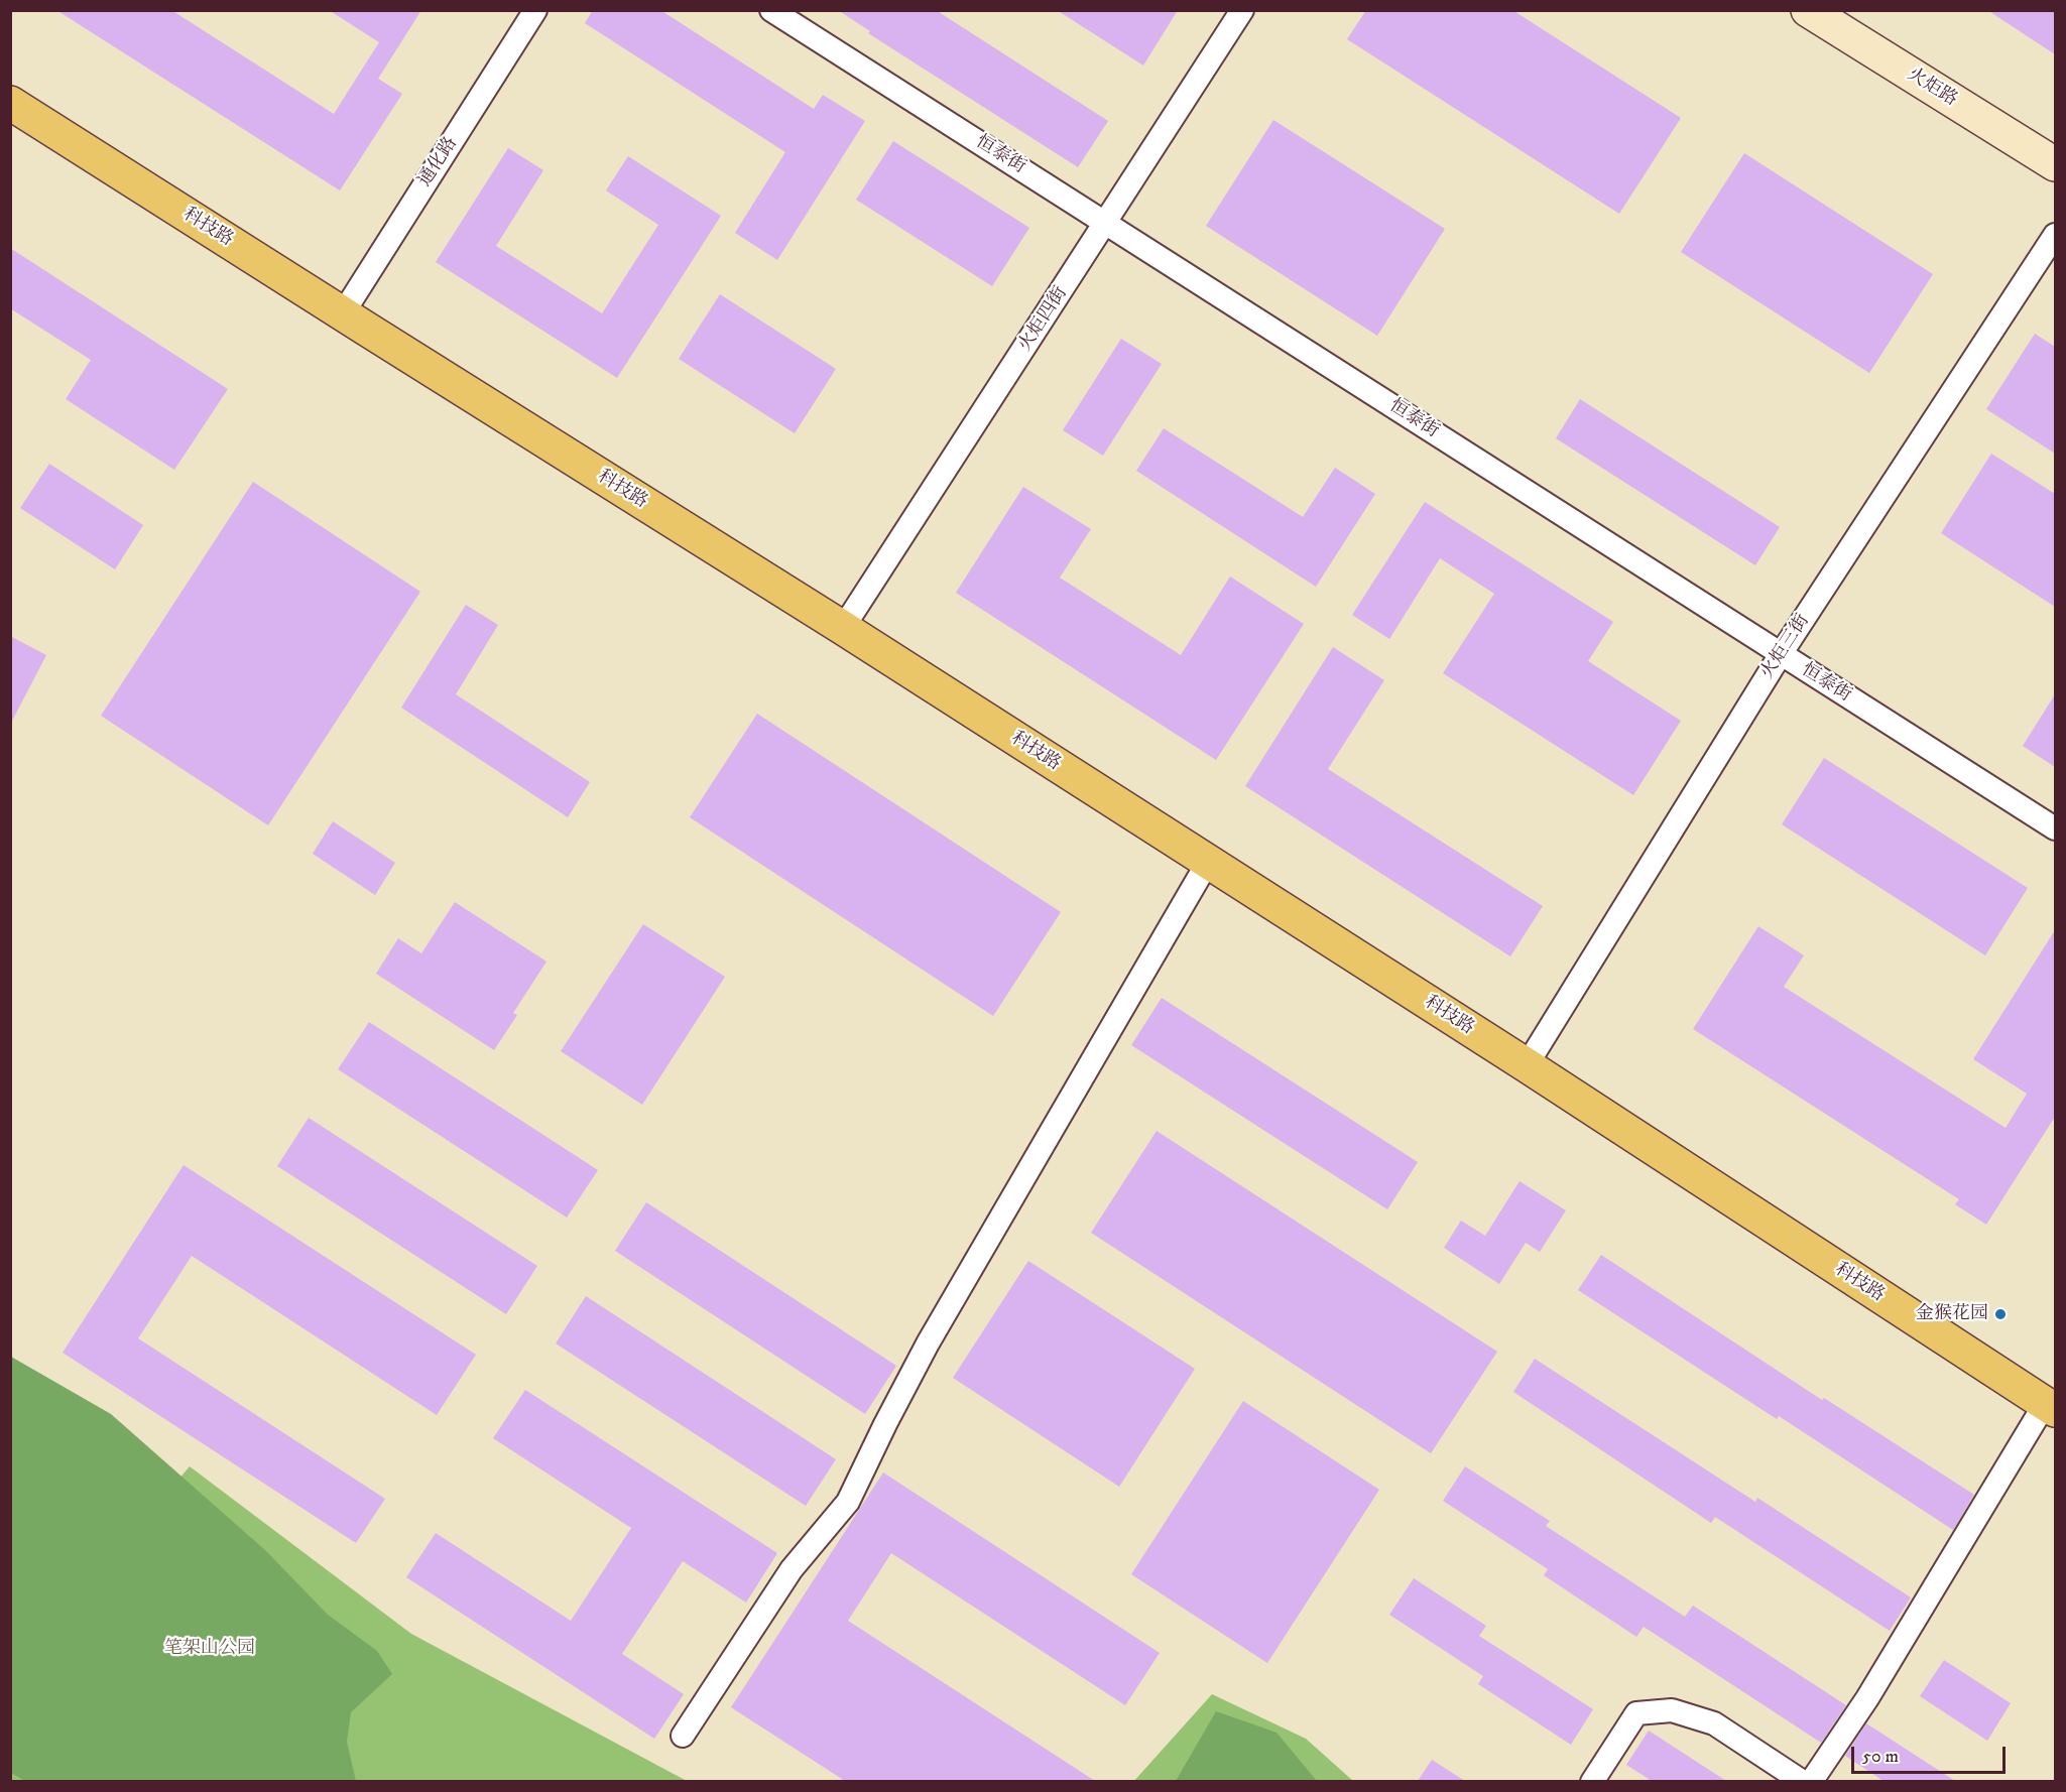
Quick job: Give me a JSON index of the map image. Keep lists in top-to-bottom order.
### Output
{
  "streets": {
    "main road": ["火炬路", "科技路"],
    "street": [
      "恒泰街",
      "通化路",
      "火炬四街",
      "火炬三街"
    ]
  },
  "crossings": [
    ["恒泰街", "火炬四街"],
    ["恒泰街", "火炬三街"],
    ["通化路", "科技路"],
    ["科技路", "火炬四街"],
    ["科技路", "火炬三街"]
  ],
  "parks": ["笔架山公园"],
  "places": ["金猴花园"],
  "scale_bar": "50 m"
}
